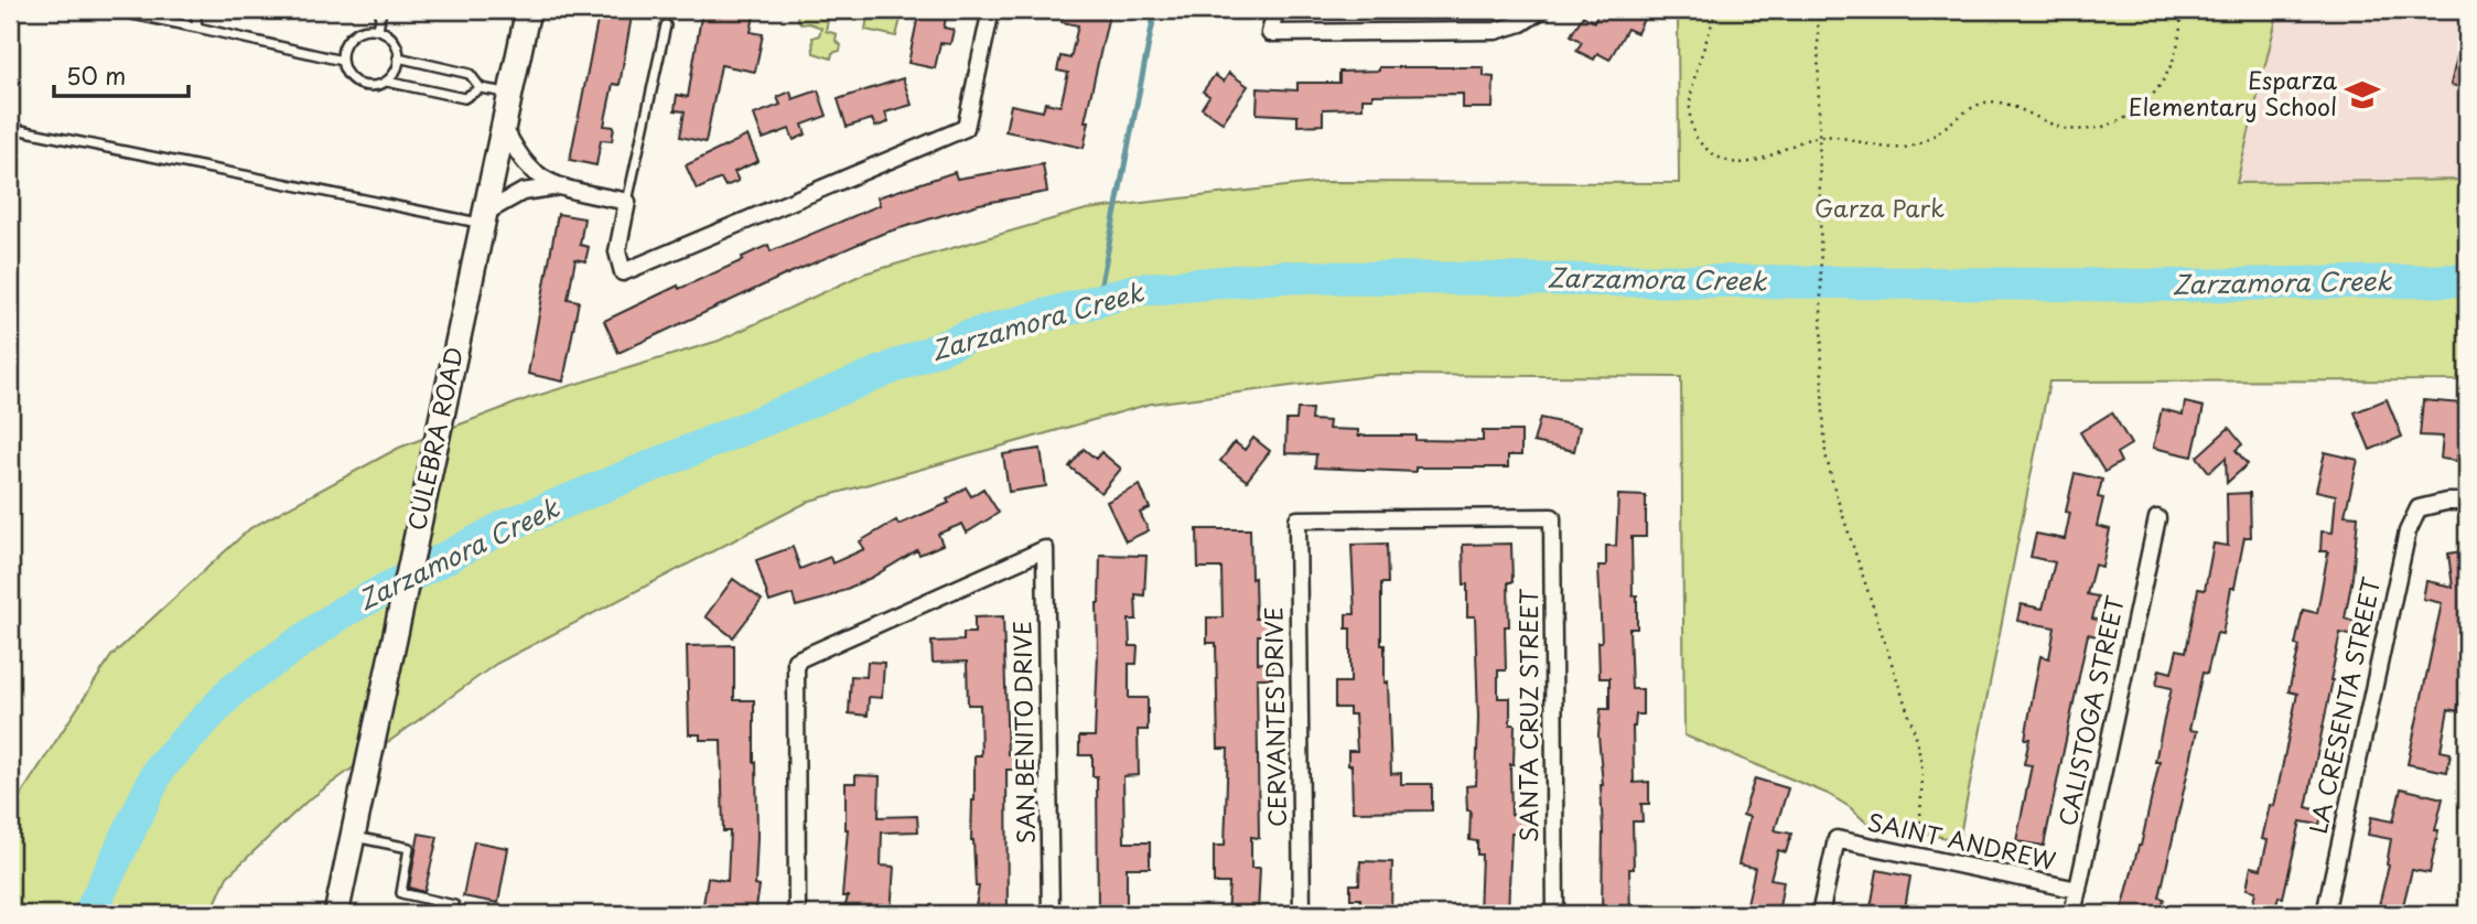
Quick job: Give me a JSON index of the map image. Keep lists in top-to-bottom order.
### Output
{
  "streets": {
    "main road": ["CULEBRA ROAD"],
    "street": [
      "LA CRESENTA STREET",
      "CALISTOGA STREET",
      "SANTA CRUZ STREET",
      "CERVANTES DRIVE",
      "SAN BENITO DRIVE",
      "SAINT ANDREW"
    ]
  },
  "crossings": [
    ["CALISTOGA STREET", "SAINT ANDREW"],
    ["SANTA CRUZ STREET", "CERVANTES DRIVE"]
  ],
  "water": ["Zarzamora Creek"],
  "parks": ["Garza Park"],
  "places": {
    "school or university": ["Esparza Elementary School"]
  },
  "scale_bar": "50 m"
}
